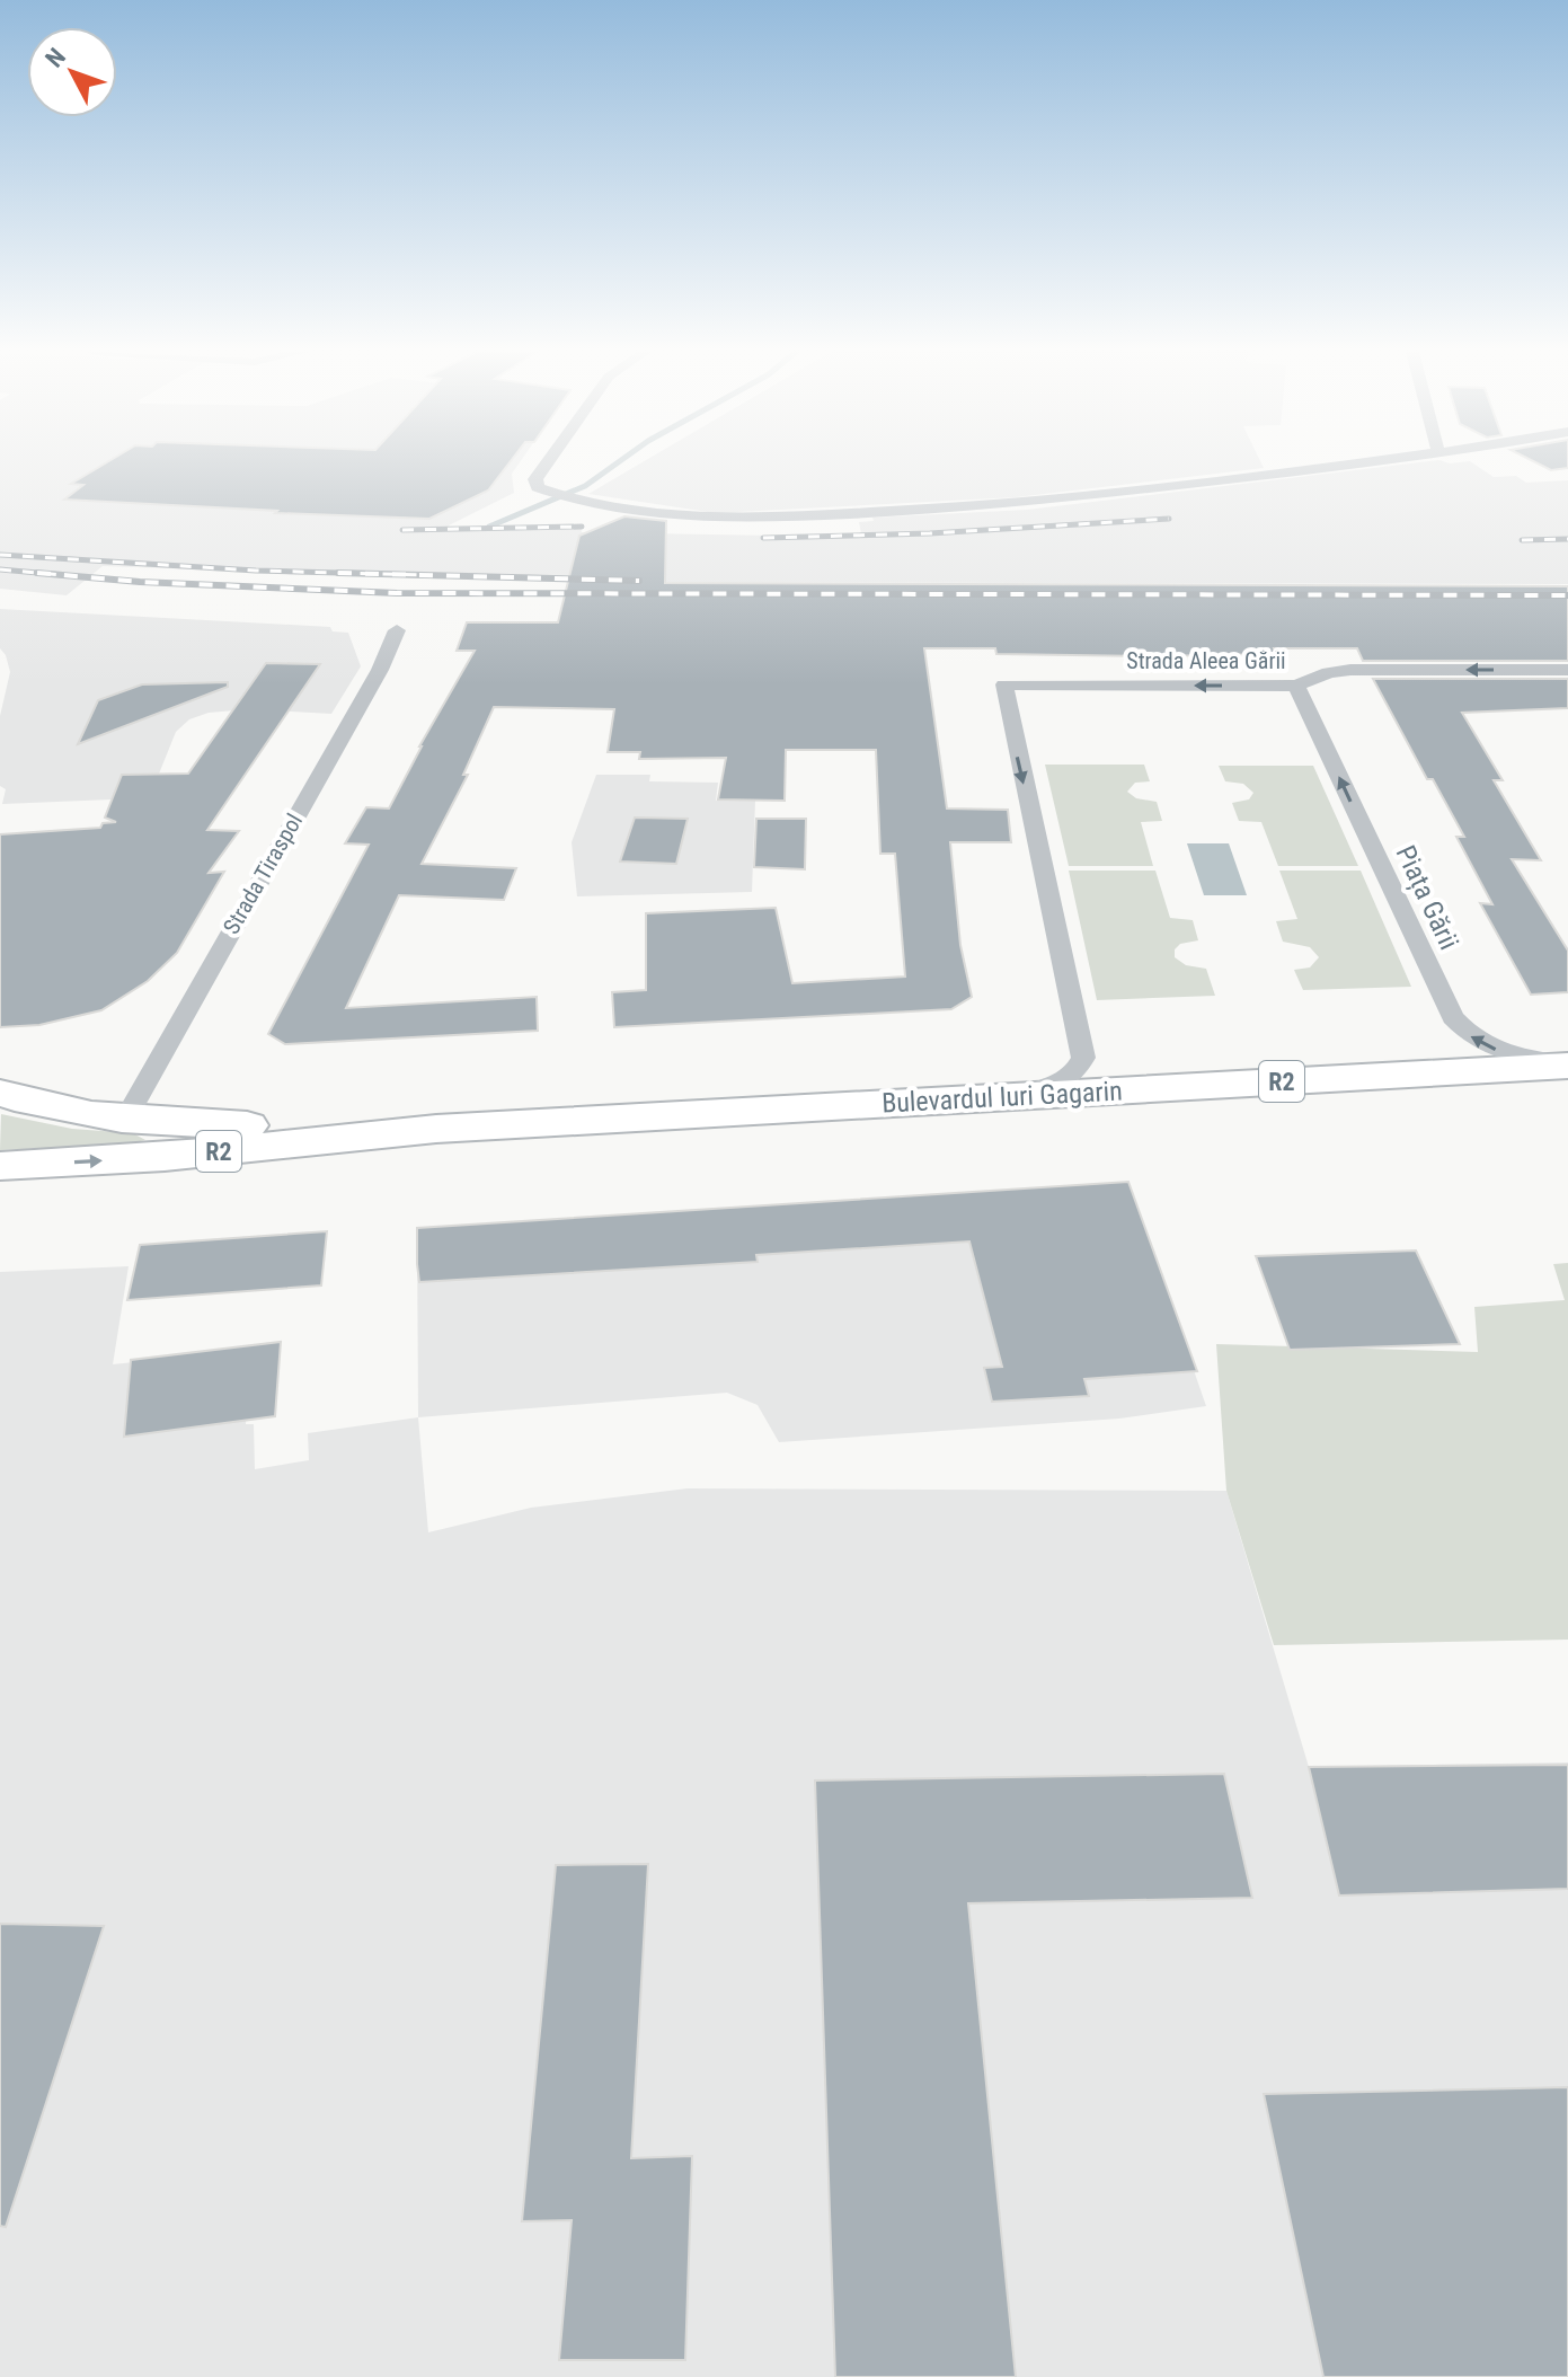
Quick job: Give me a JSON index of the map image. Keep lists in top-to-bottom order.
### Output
{
  "streets": {
    "main road": ["R2", "Bulevardul Iuri Gagarin"],
    "street": ["Strada Aleea Gării", "Strada Tiraspol", "Piața Gării"]
  },
  "crossings": [
    ["Strada Aleea Gării", "Piața Gării"],
    ["Strada Aleea Gării", "Bulevardul Iuri Gagarin"],
    ["Strada Tiraspol", "Bulevardul Iuri Gagarin"],
    ["Piața Gării", "Bulevardul Iuri Gagarin"]
  ],
  "one_way": ["Piața Gării"],
  "north": "top left"
}
